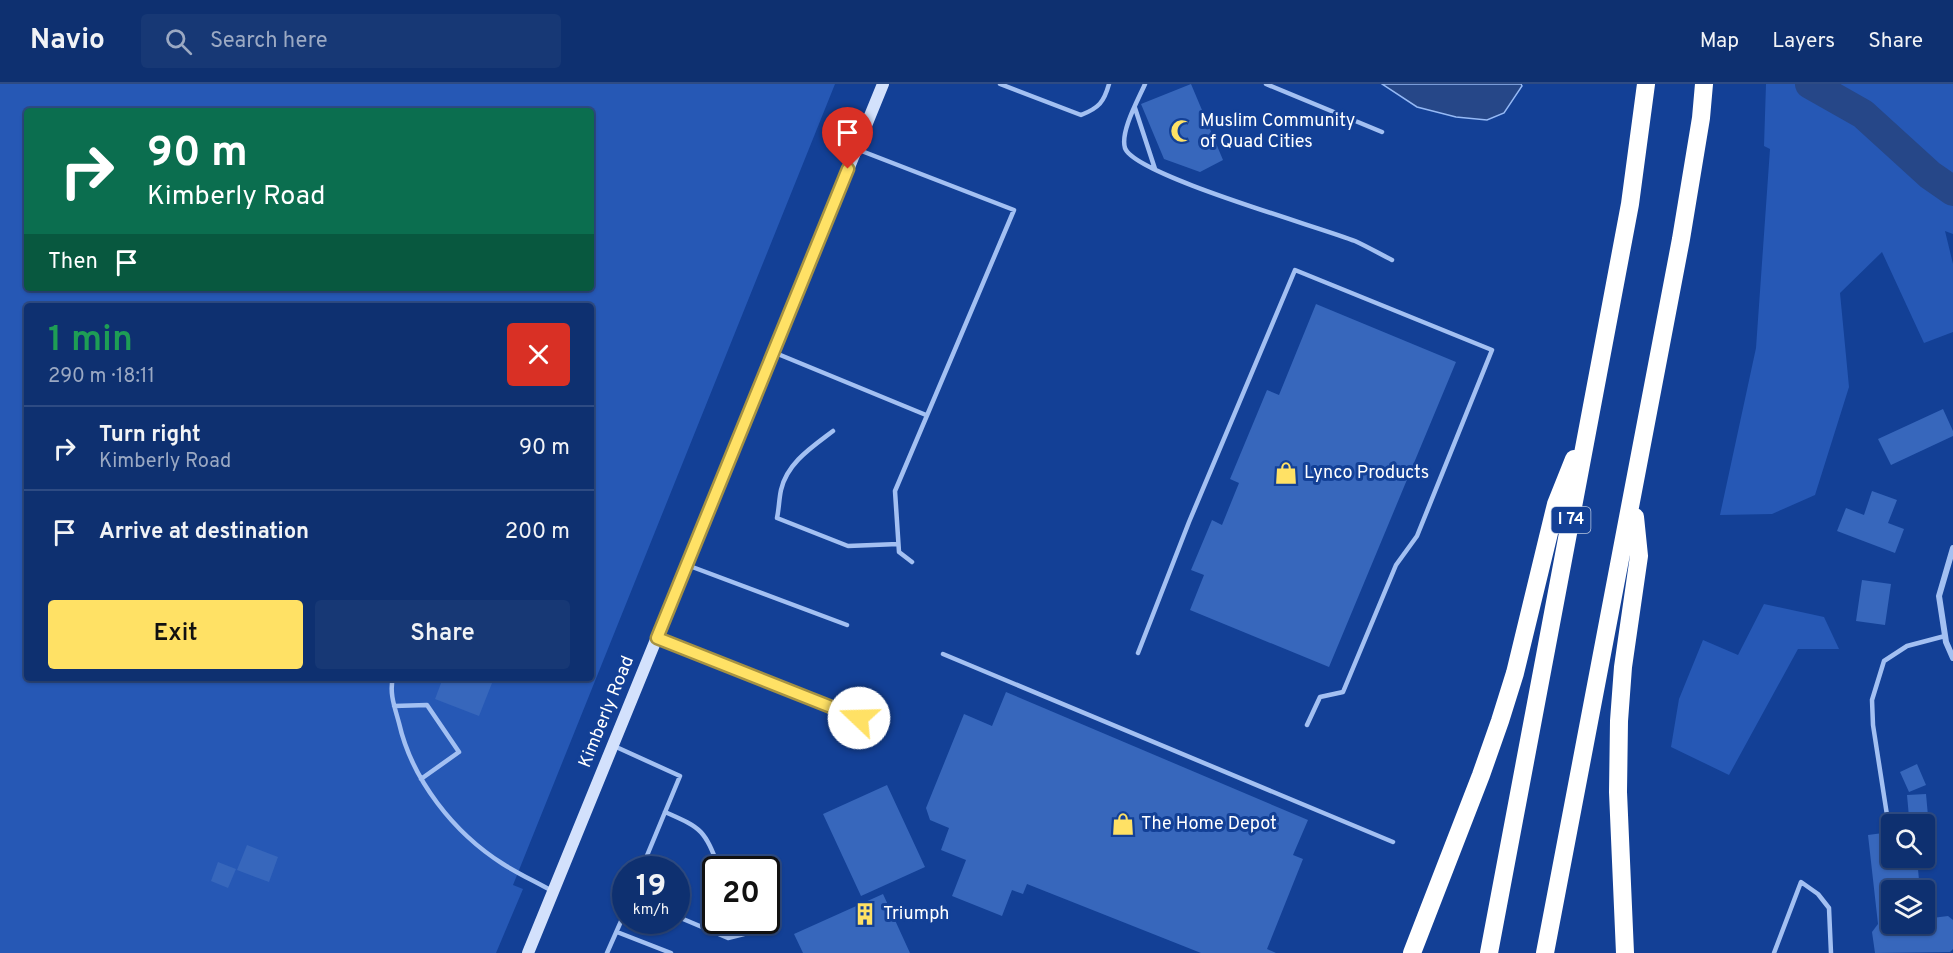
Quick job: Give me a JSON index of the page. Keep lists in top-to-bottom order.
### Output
{
  "streets": {
    "highway": ["I 74"],
    "main road": ["Kimberly Road"]
  },
  "places": {
    "mosque": ["Muslim Community of Quad Cities"],
    "shop": ["Lynco Products", "The Home Depot"],
    "building": ["Triumph"]
  },
  "page": {
    "header": "Navio",
    "search": "Search here",
    "nav": ["Map", "Layers", "Share"],
    "turn": ["90 m", "Kimberly Road"],
    "then": "Then",
    "heading": ["1 min", "290 m · 18:11"],
    "list": [
      {
        "name": "Turn right",
        "note": "Kimberly Road",
        "value": "90 m"
      },
      {
        "name": "Arrive at destination",
        "value": "200 m"
      }
    ],
    "buttons": ["Exit", "Share"],
    "speed": "19 km/h",
    "limit": "20"
  }
}
